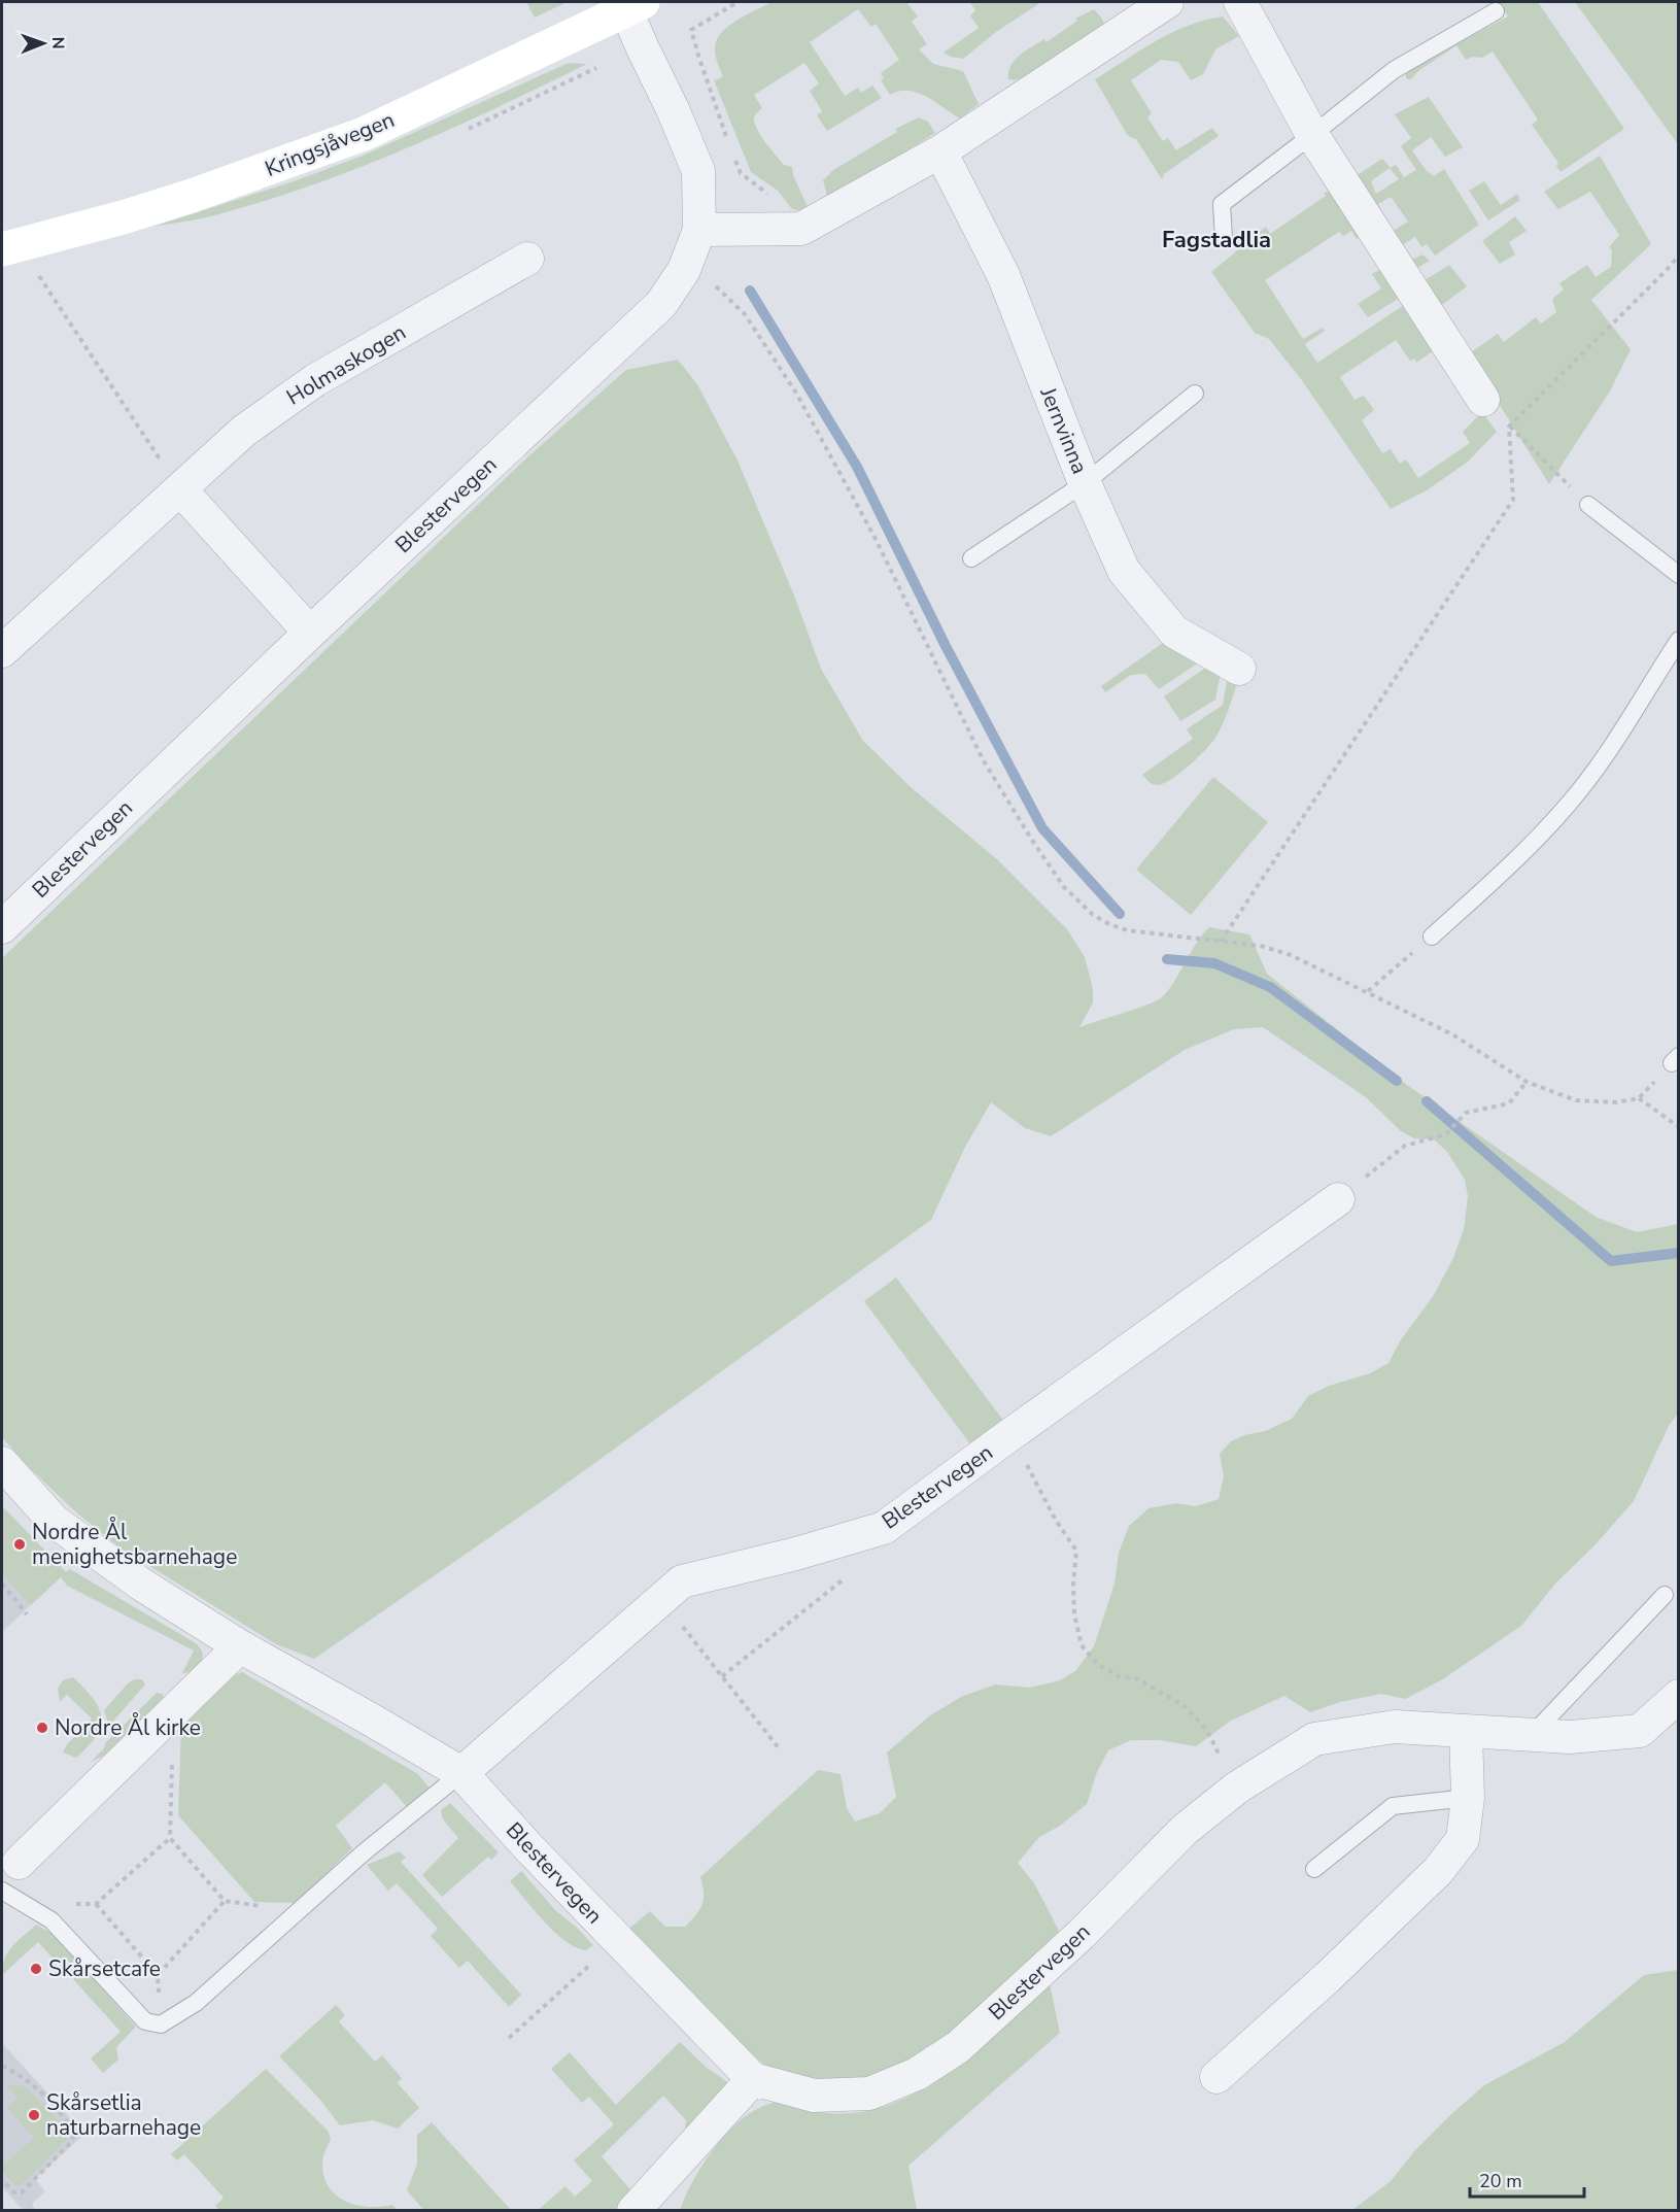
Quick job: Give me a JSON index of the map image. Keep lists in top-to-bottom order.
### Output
{
  "streets": {
    "street": [
      "Kringsjåvegen",
      "Holmaskogen",
      "Jernvinna",
      "Blestervegen"
    ]
  },
  "crossings": [
    ["Kringsjåvegen", "Blestervegen"]
  ],
  "districts": ["Fagstadlia"],
  "places": [
    "Nordre Ål menighetsbarnehage",
    "Nordre Ål kirke",
    "Skårsetcafe",
    "Skårsetlia naturbarnehage"
  ],
  "scale_bar": "20 m",
  "north": "right"
}
